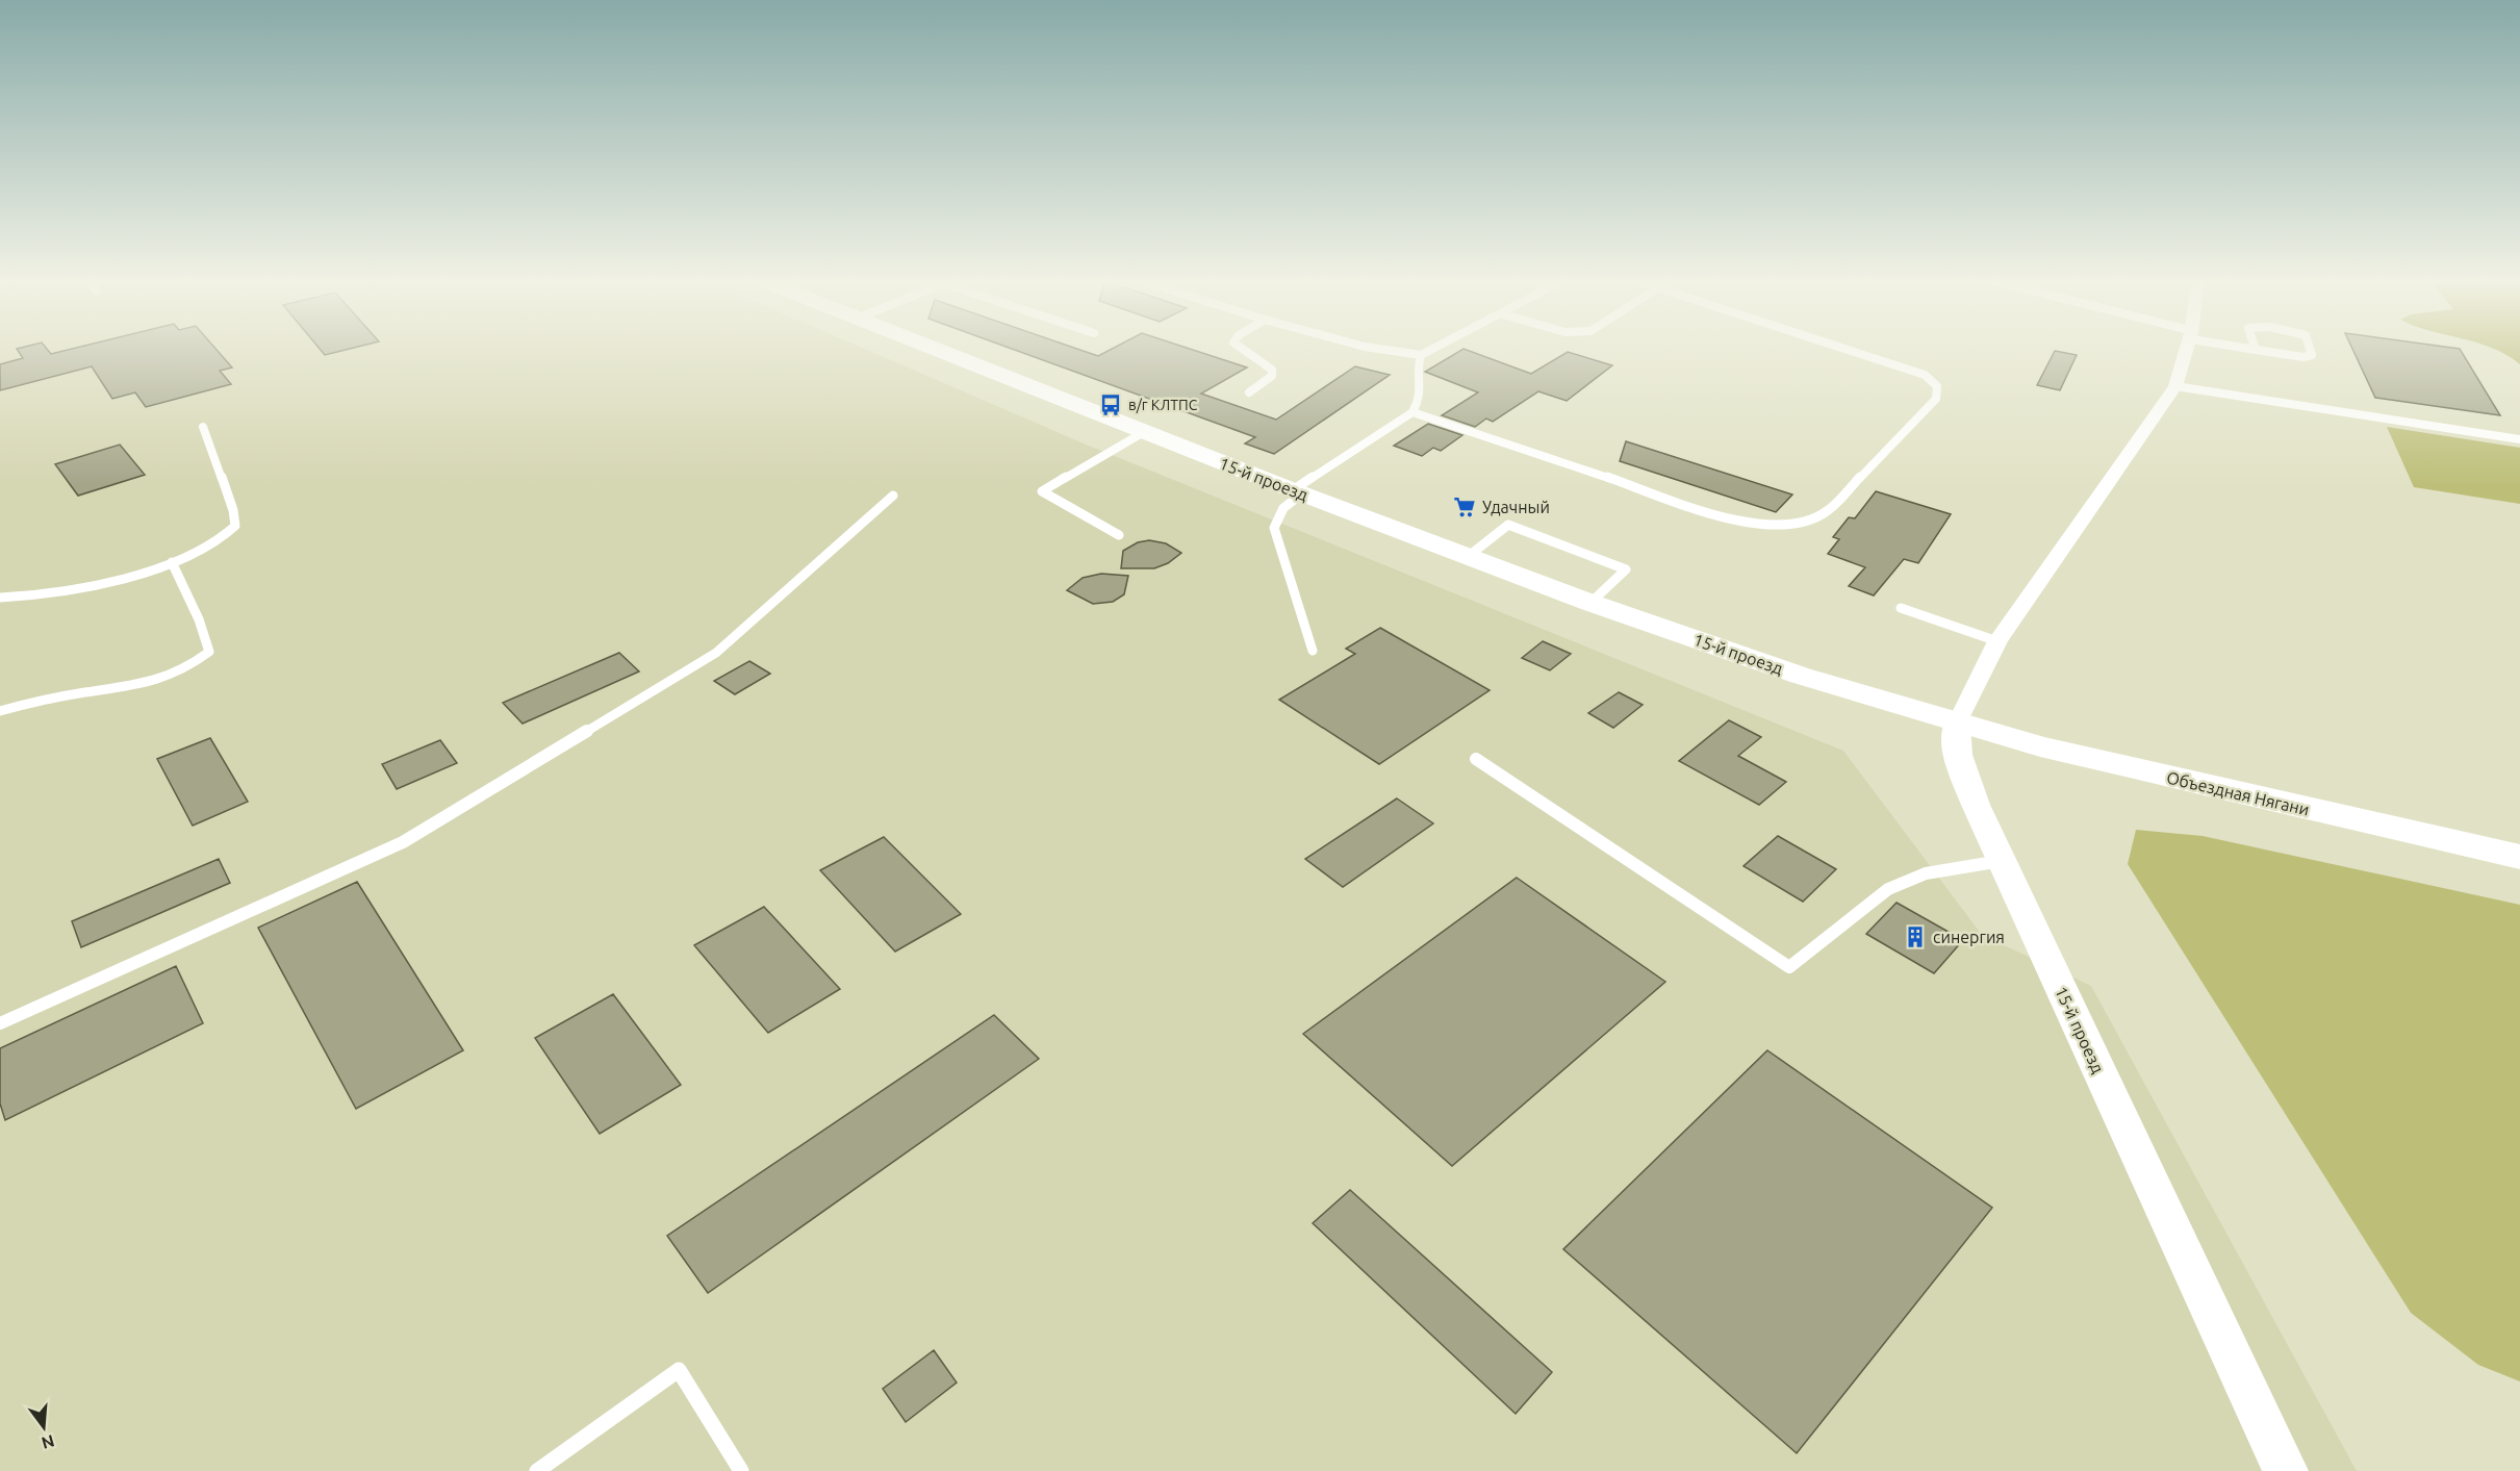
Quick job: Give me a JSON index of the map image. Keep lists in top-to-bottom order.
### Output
{
  "streets": {
    "main road": ["15-й проезд", "Объездная Нягани"]
  },
  "crossings": [
    ["15-й проезд", "Объездная Нягани"]
  ],
  "places": {
    "bus stop": ["в/г КЛТПС"],
    "supermarket": ["Удачный"],
    "building": ["синергия"]
  },
  "north": "bottom"
}
